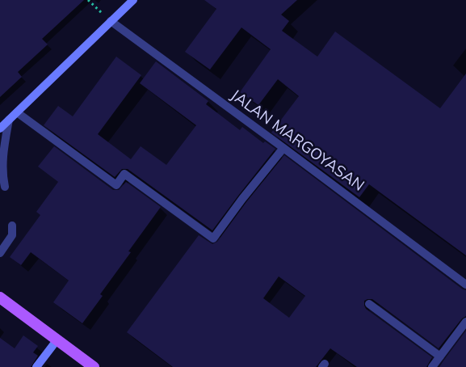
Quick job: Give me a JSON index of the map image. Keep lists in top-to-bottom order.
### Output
{
  "streets": {
    "street": ["JALAN MARGOYASAN"]
  }
}
